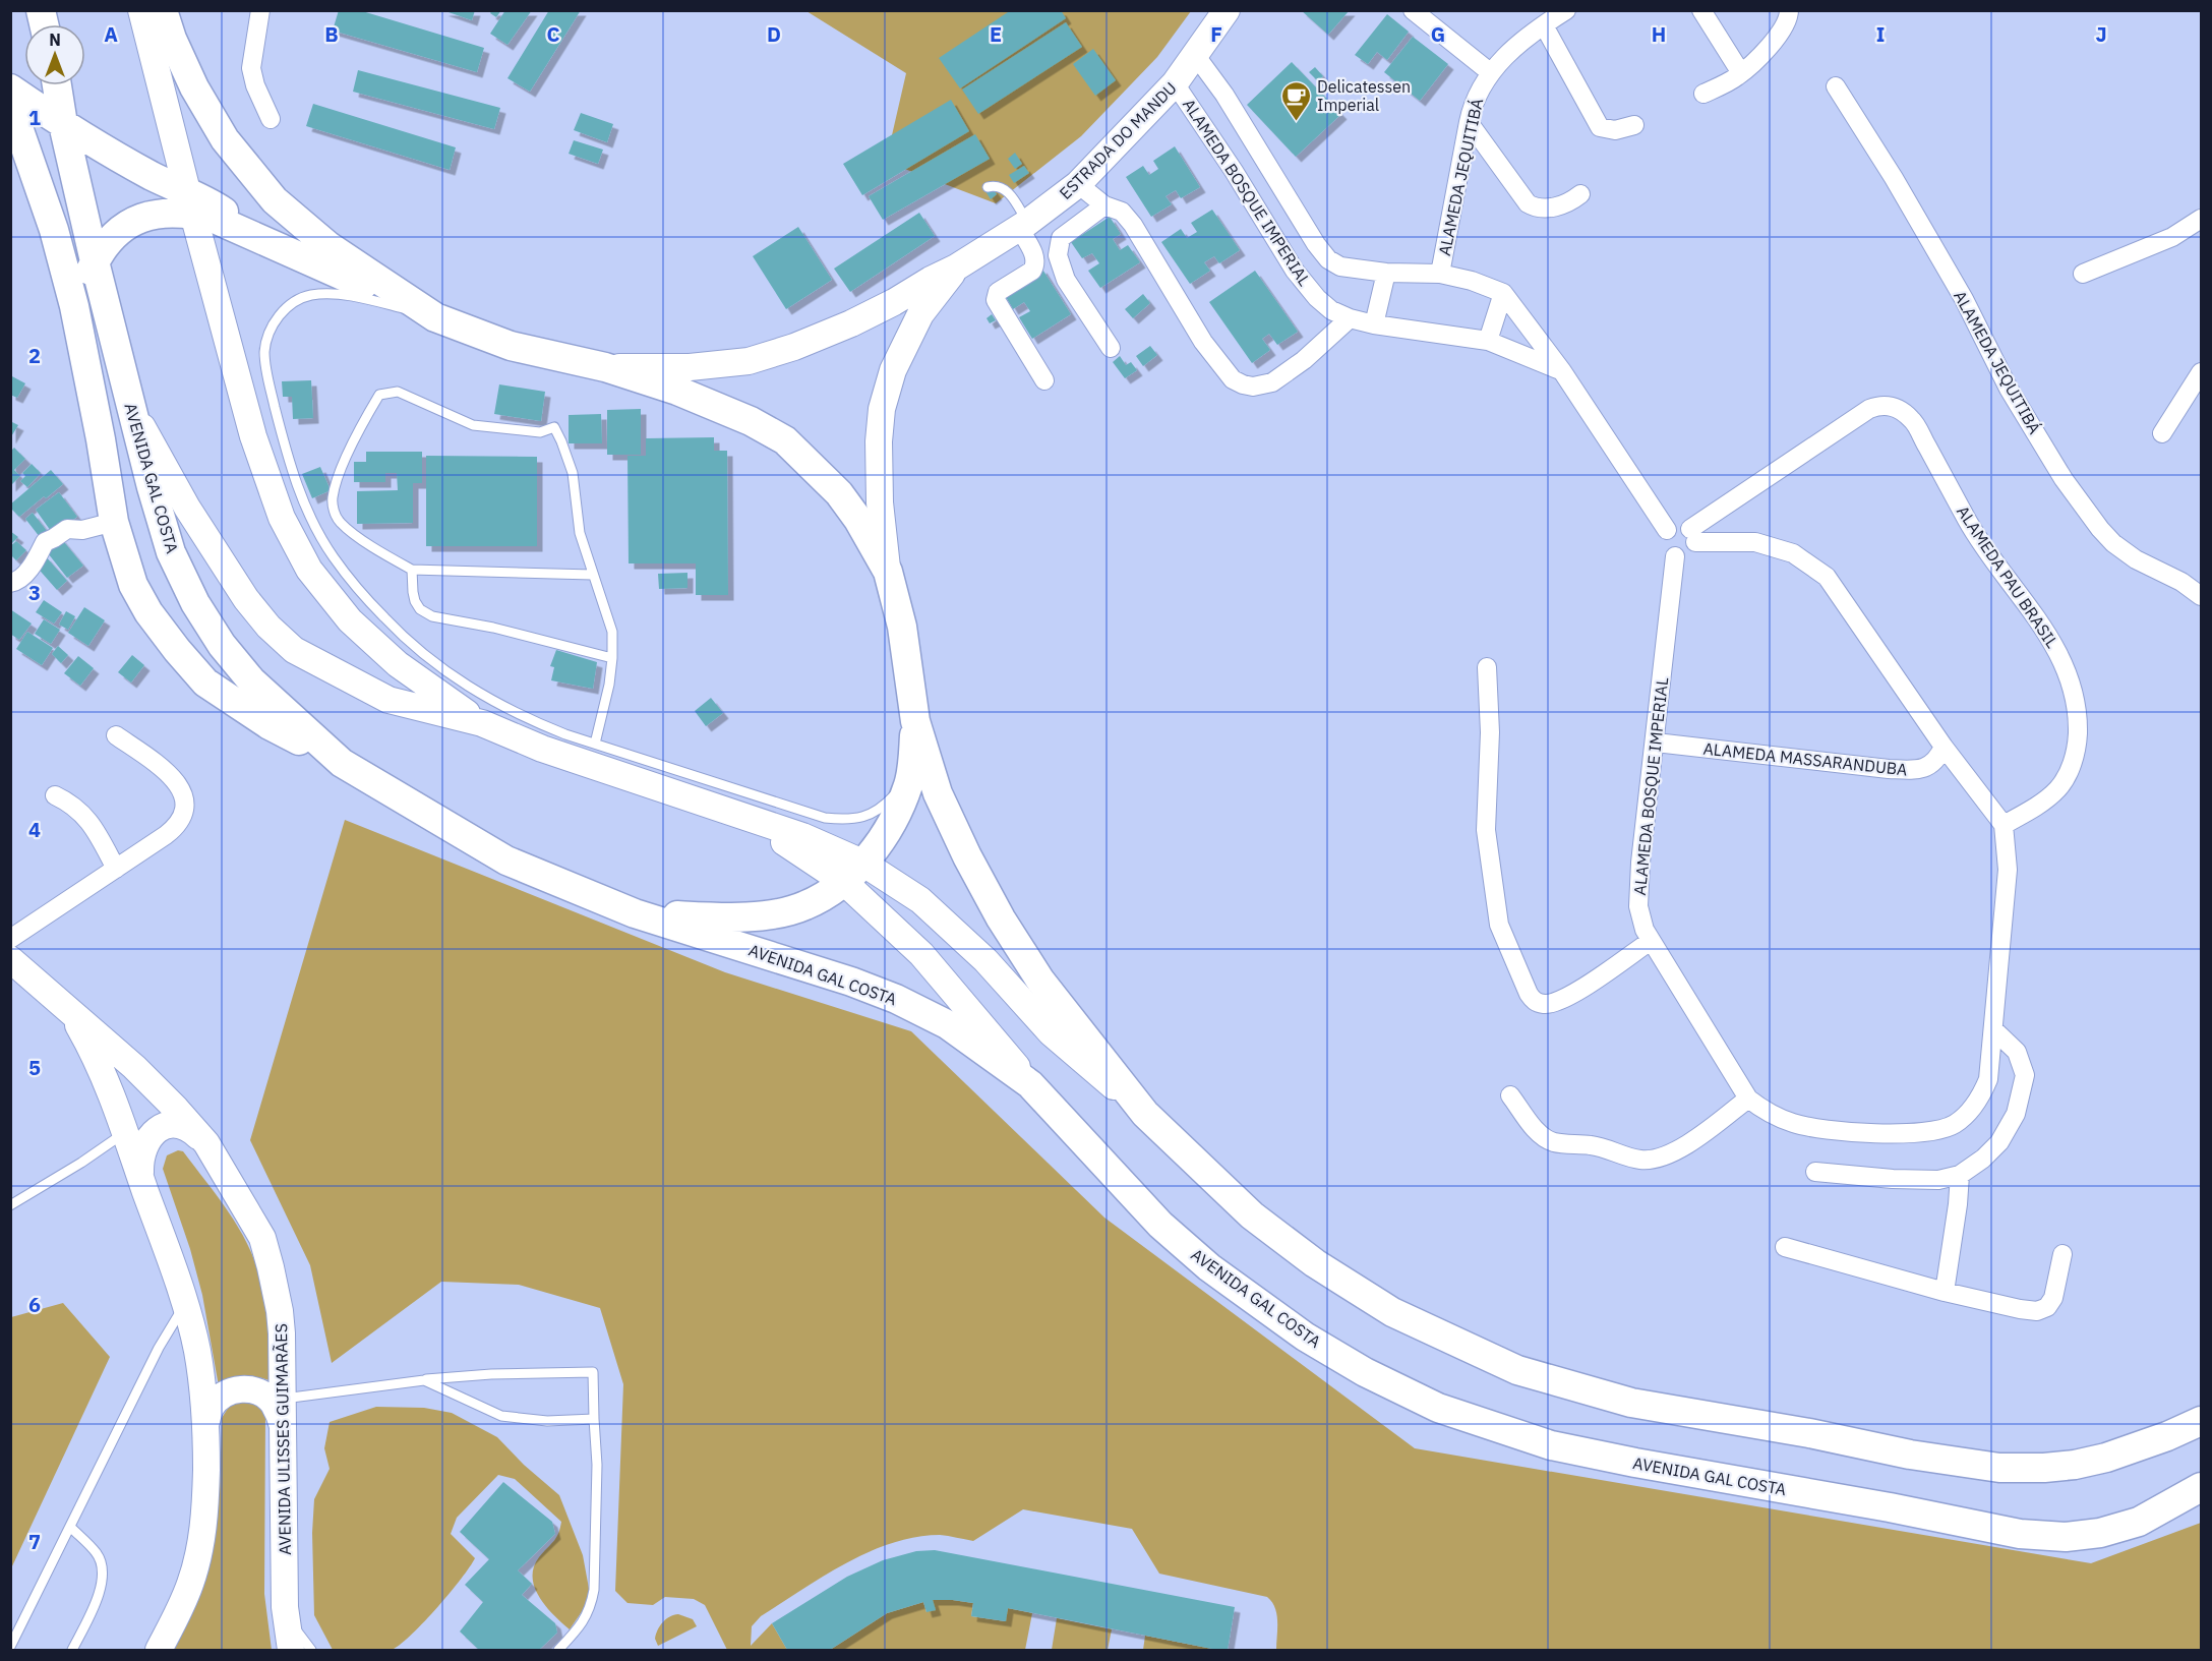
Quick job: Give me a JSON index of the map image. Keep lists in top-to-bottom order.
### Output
{
  "streets": {
    "main road": ["ESTRADA DO MANDU", "AVENIDA GAL COSTA", "AVENIDA ULISSES GUIMARÃES"],
    "street": [
      "ALAMEDA JEQUITIBÁ",
      "ALAMEDA BOSQUE IMPERIAL",
      "ALAMEDA PAU BRASIL",
      "ALAMEDA MASSARANDUBA"
    ]
  },
  "crossings": [
    ["ESTRADA DO MANDU", "ALAMEDA BOSQUE IMPERIAL"],
    ["ALAMEDA JEQUITIBÁ", "ALAMEDA BOSQUE IMPERIAL"],
    ["ALAMEDA BOSQUE IMPERIAL", "ALAMEDA PAU BRASIL"],
    ["ALAMEDA BOSQUE IMPERIAL", "ALAMEDA MASSARANDUBA"]
  ],
  "places": {
    "cafe": ["Delicatessen Imperial"]
  },
  "north": "top",
  "grid": {
    "columns": [
      "A",
      "B",
      "C",
      "D",
      "E",
      "F",
      "G",
      "H",
      "I",
      "J"
    ],
    "rows": [
      "1",
      "2",
      "3",
      "4",
      "5",
      "6",
      "7"
    ]
  }
}
